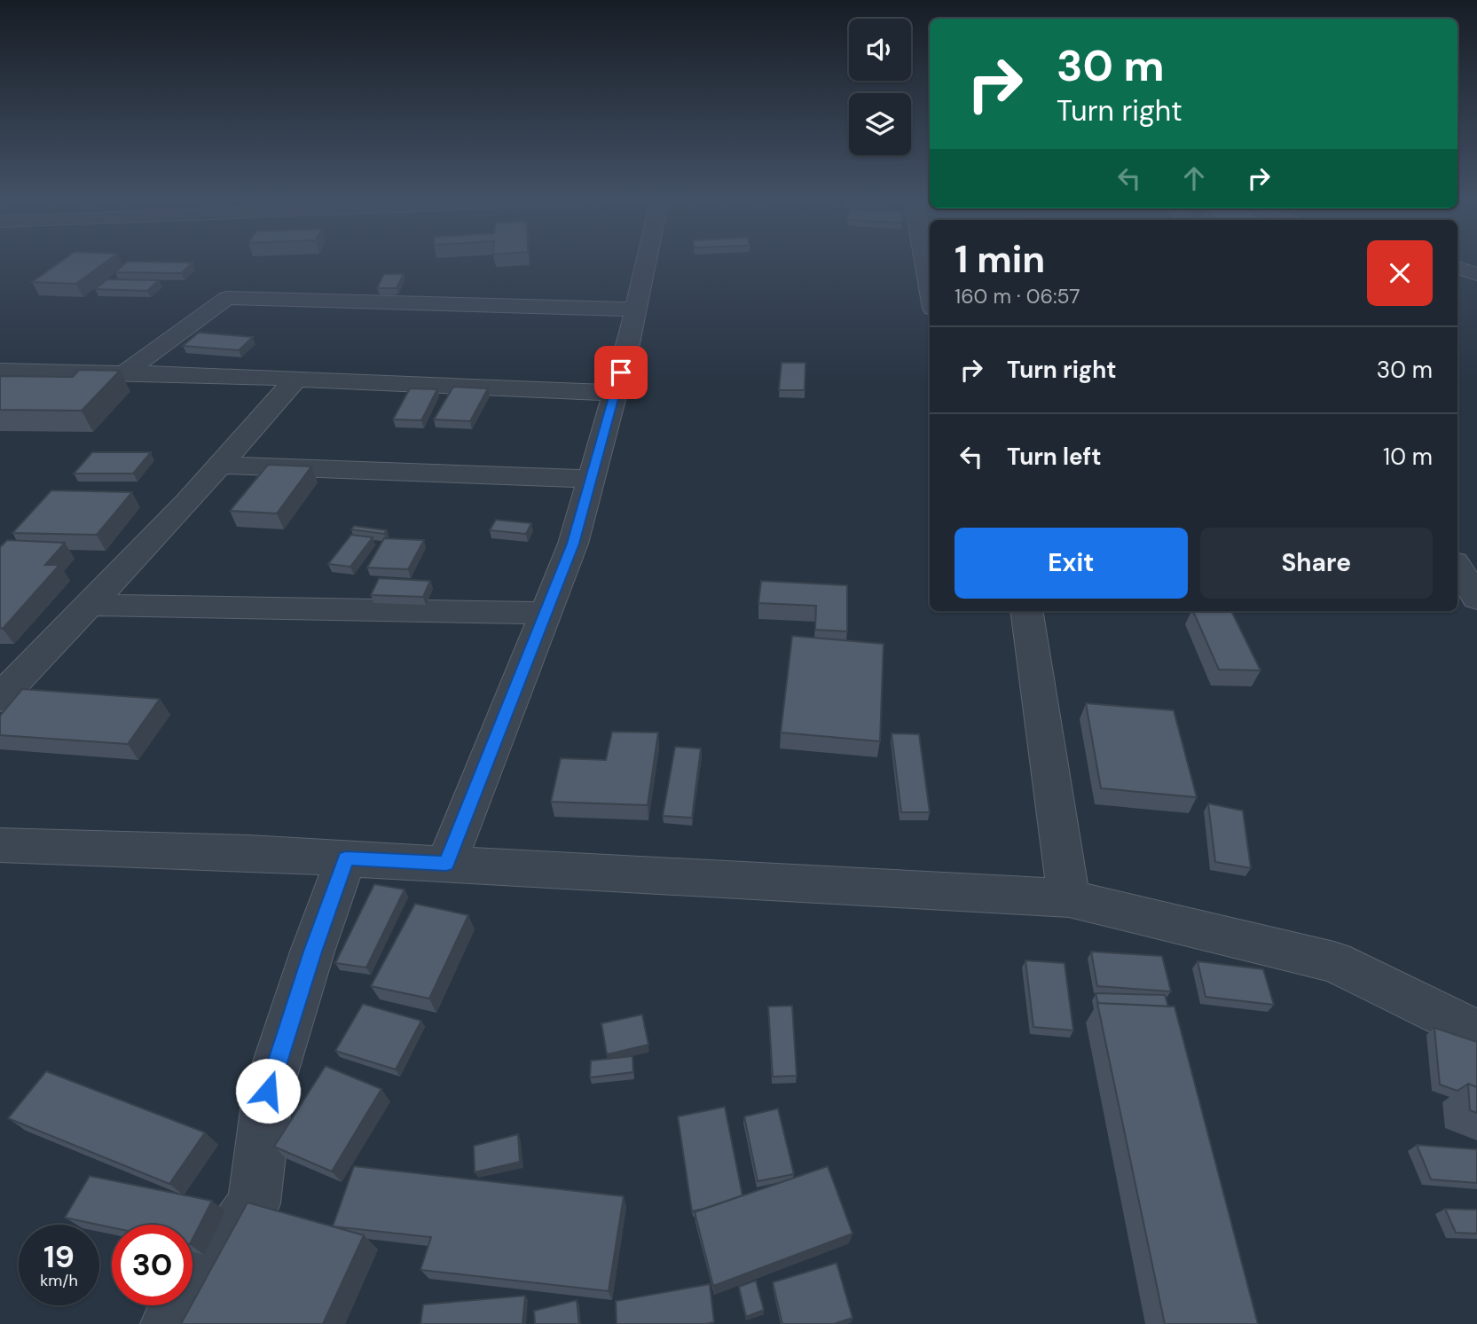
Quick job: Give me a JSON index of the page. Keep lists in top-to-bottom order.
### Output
{
  "page": {
    "turn": ["30 m", "Turn right"],
    "heading": ["1 min", "160 m · 06:57"],
    "list": [
      {
        "name": "Turn right",
        "value": "30 m"
      },
      {
        "name": "Turn left",
        "value": "10 m"
      }
    ],
    "buttons": ["Exit", "Share"],
    "speed": "19 km/h",
    "limit": "30"
  }
}
